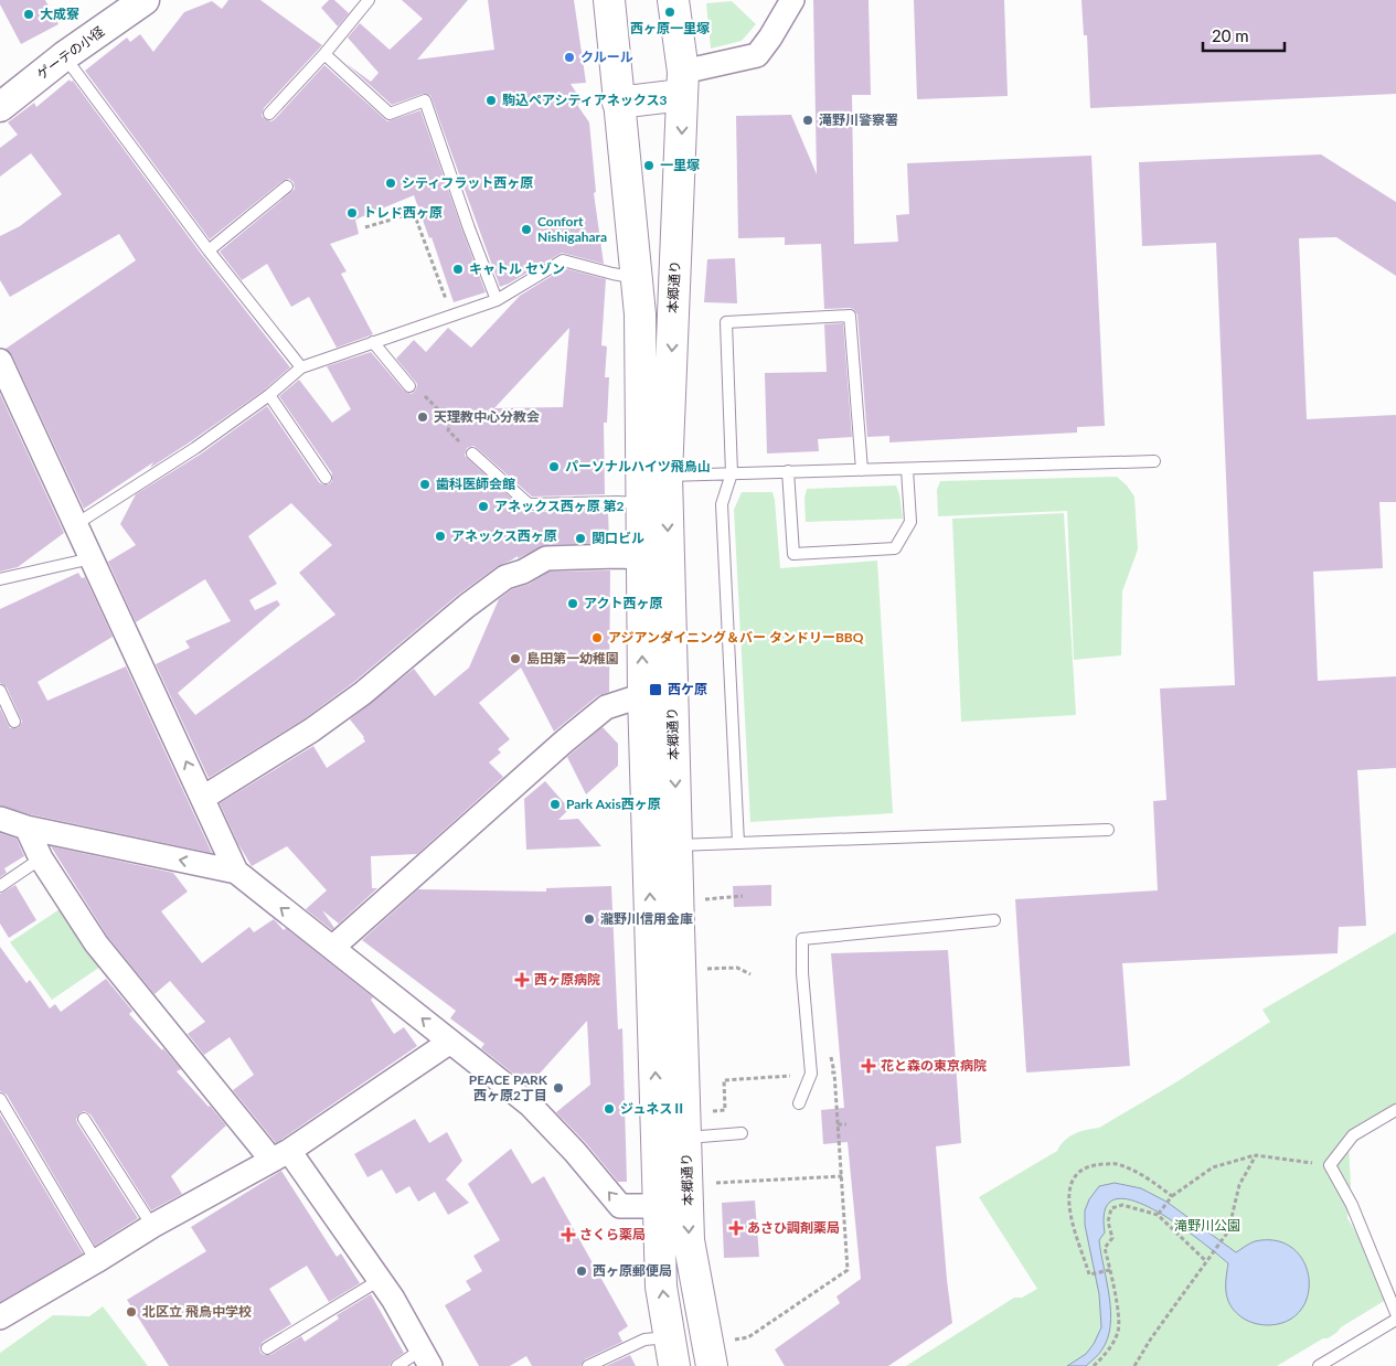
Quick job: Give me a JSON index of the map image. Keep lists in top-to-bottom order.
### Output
{
  "streets": {
    "main road": ["本郷通り"],
    "street": ["ゲーテの小径"]
  },
  "parks": ["滝野川公園"],
  "places": {
    "other": [
      "西ヶ原一里塚",
      "大成寮",
      "クルール",
      "駒込ペアシティアネックス3",
      "滝野川警察署",
      "一里塚",
      "シティフラット西ヶ原",
      "トレド西ヶ原",
      "Confort Nishigahara",
      "キャトル セゾン",
      "天理教中心分教会",
      "パーソナルハイツ飛鳥山",
      "歯科医師会館",
      "アネックス西ヶ原 第2",
      "アネックス西ヶ原",
      "関口ビル",
      "アクト西ヶ原",
      "アジアンダイニング＆バー タンドリーBBQ",
      "島田第一幼稚園",
      "Park Axis西ヶ原",
      "瀧野川信用金庫",
      "PEACE PARK 西ヶ原2丁目",
      "ジュネスⅡ",
      "西ヶ原郵便局",
      "北区立 飛鳥中学校"
    ],
    "transit": ["西ケ原"],
    "health": [
      "西ヶ原病院",
      "花と森の東京病院",
      "あさひ調剤薬局",
      "さくら薬局"
    ]
  },
  "scale_bar": "20 m"
}
